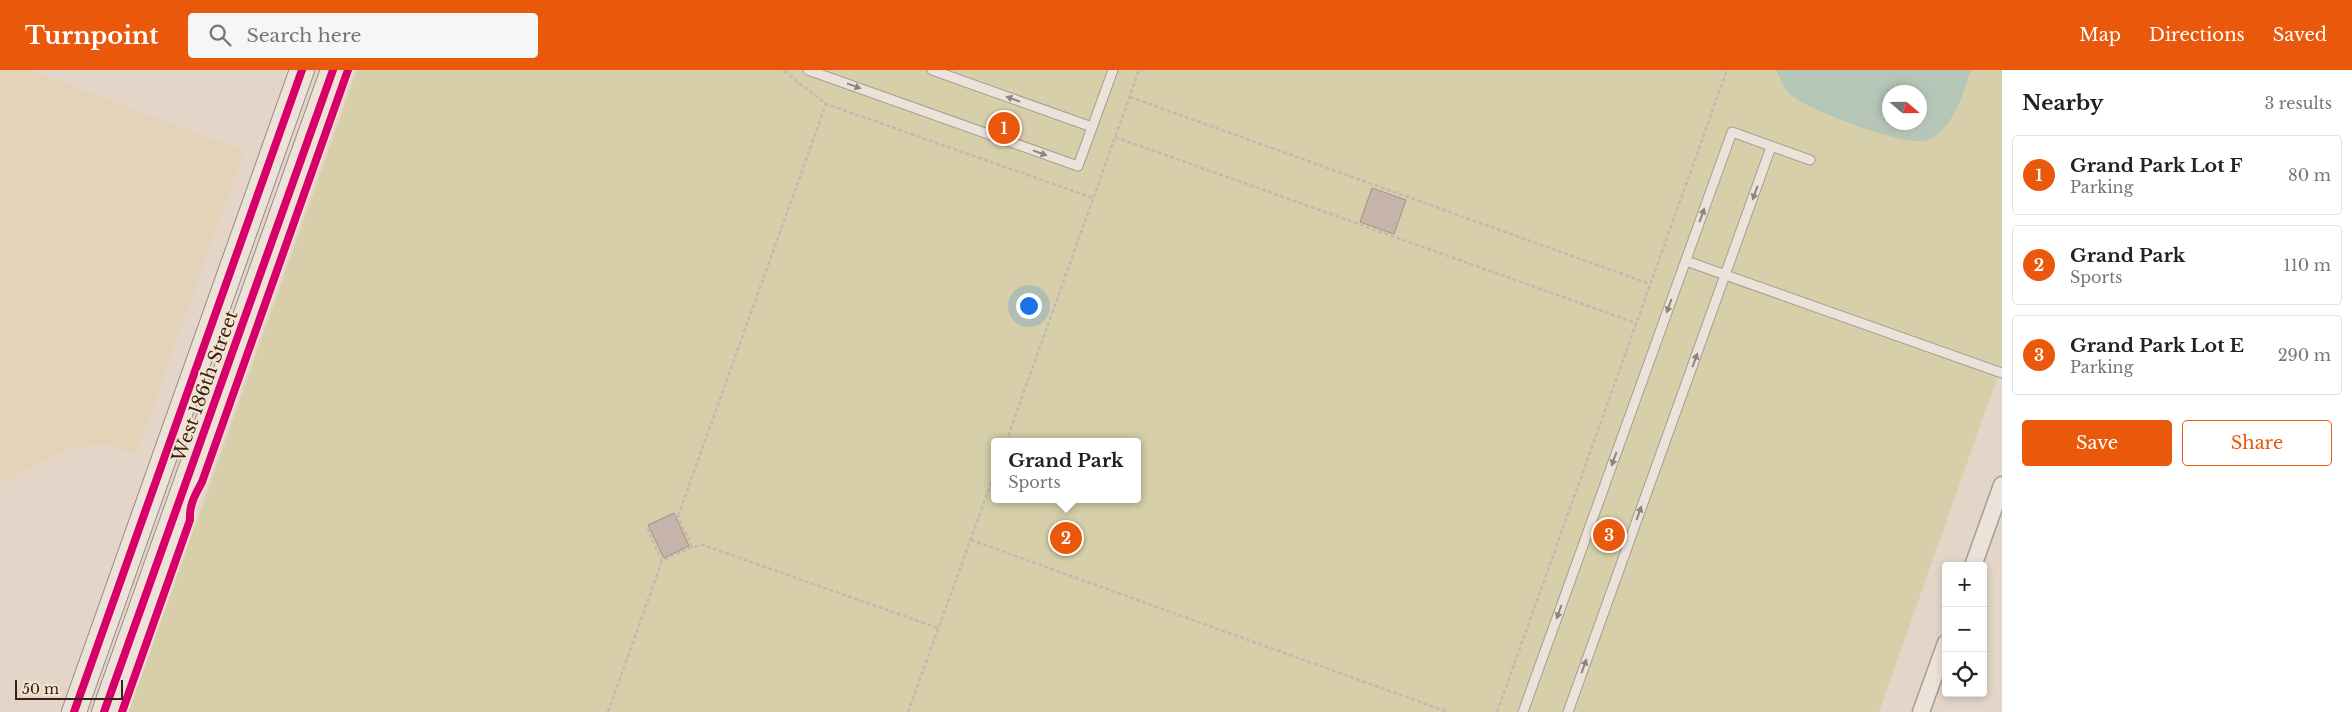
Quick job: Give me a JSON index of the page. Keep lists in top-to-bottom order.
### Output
{
  "streets": {
    "street": ["West 186th Street"]
  },
  "scale_bar": "50 m",
  "north": "right",
  "page": {
    "header": "Turnpoint",
    "search": "Search here",
    "nav": ["Map", "Directions", "Saved"],
    "heading": ["Nearby", "3 results"],
    "pins": ["1", "3", "2"],
    "list": [
      {
        "mark": "1",
        "name": "Grand Park Lot F",
        "note": "Parking",
        "value": "80 m"
      },
      {
        "mark": "2",
        "name": "Grand Park",
        "note": "Sports",
        "value": "110 m"
      },
      {
        "mark": "3",
        "name": "Grand Park Lot E",
        "note": "Parking",
        "value": "290 m"
      }
    ],
    "buttons": ["Save", "Share"],
    "popup": ["Grand Park", "Sports"],
    "map_buttons": ["+", "−"],
    "scale": "50 m"
  }
}
